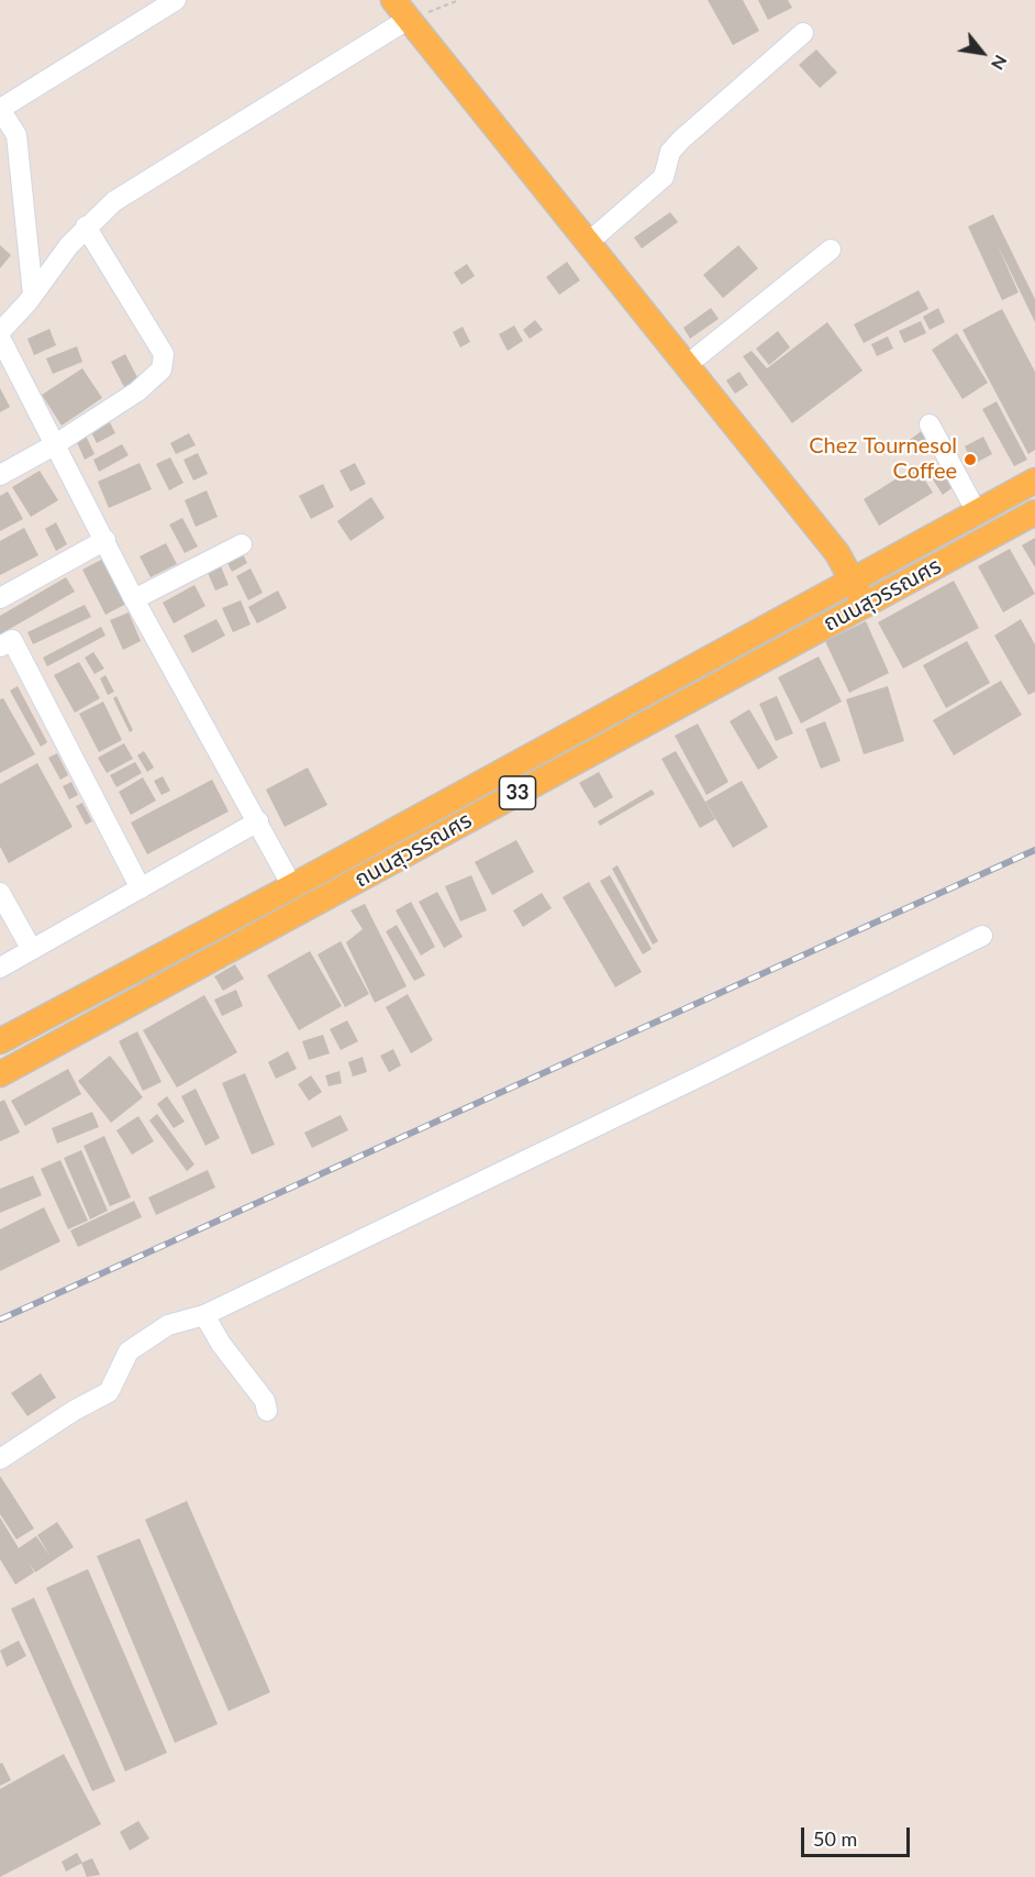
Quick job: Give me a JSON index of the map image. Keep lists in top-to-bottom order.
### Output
{
  "streets": {
    "main road": ["ถนนสุวรรณศร", "33"]
  },
  "places": ["Chez Tournesol Coffee"],
  "scale_bar": "50 m",
  "north": "bottom right"
}
